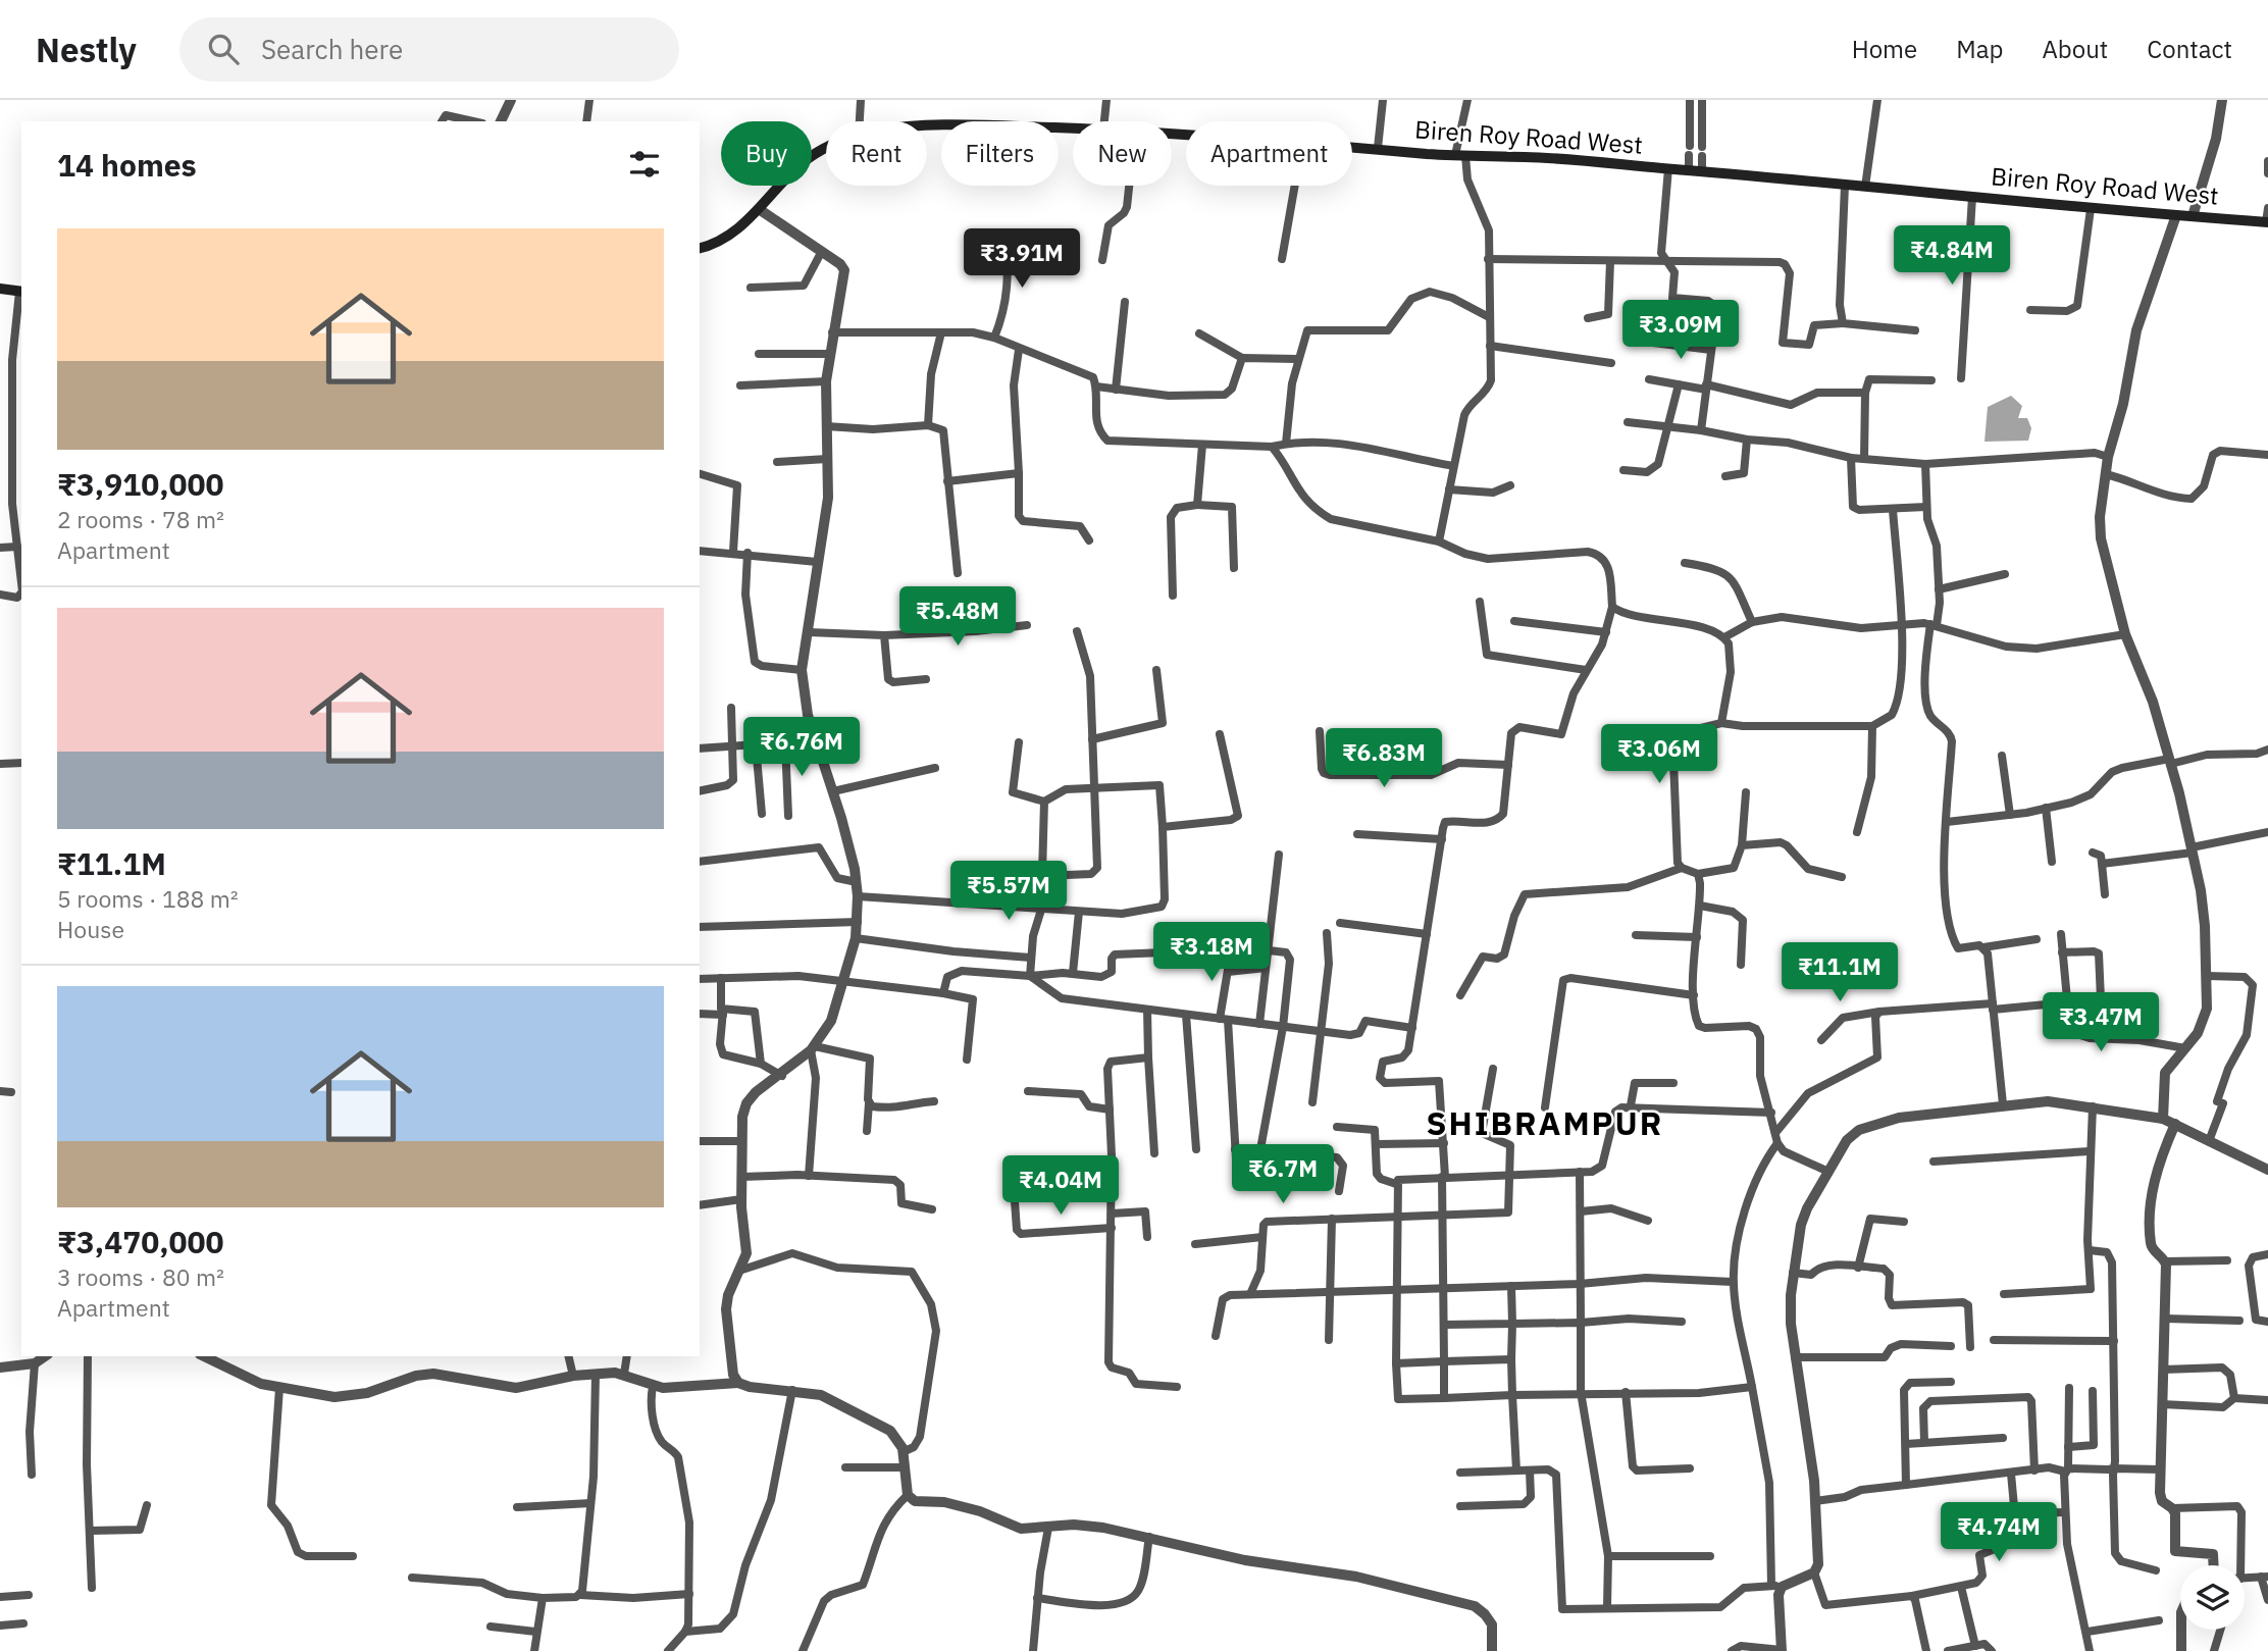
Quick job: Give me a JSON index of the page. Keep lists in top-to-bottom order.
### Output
{
  "streets": {
    "main road": ["Biren Roy Road West"]
  },
  "districts": ["SHIBRAMPUR"],
  "page": {
    "header": "Nestly",
    "search": "Search here",
    "nav": [
      "Home",
      "Map",
      "About",
      "Contact"
    ],
    "chip": [
      "Buy",
      "Rent",
      "Filters",
      "New",
      "Apartment"
    ],
    "heading": "14 homes",
    "list": [
      {
        "name": "₹3,910,000",
        "note": "2 rooms · 78 m² · Apartment"
      },
      {
        "name": "₹11.1M",
        "note": "5 rooms · 188 m² · House"
      },
      {
        "name": "₹3,470,000",
        "note": "3 rooms · 80 m² · Apartment"
      }
    ],
    "price": [
      "₹4.84M",
      "₹3.91M",
      "₹3.09M",
      "₹5.48M",
      "₹6.76M",
      "₹3.06M",
      "₹6.83M",
      "₹5.57M",
      "₹3.18M",
      "₹11.1M",
      "₹3.47M",
      "₹6.7M",
      "₹4.04M",
      "₹4.74M"
    ]
  }
}
